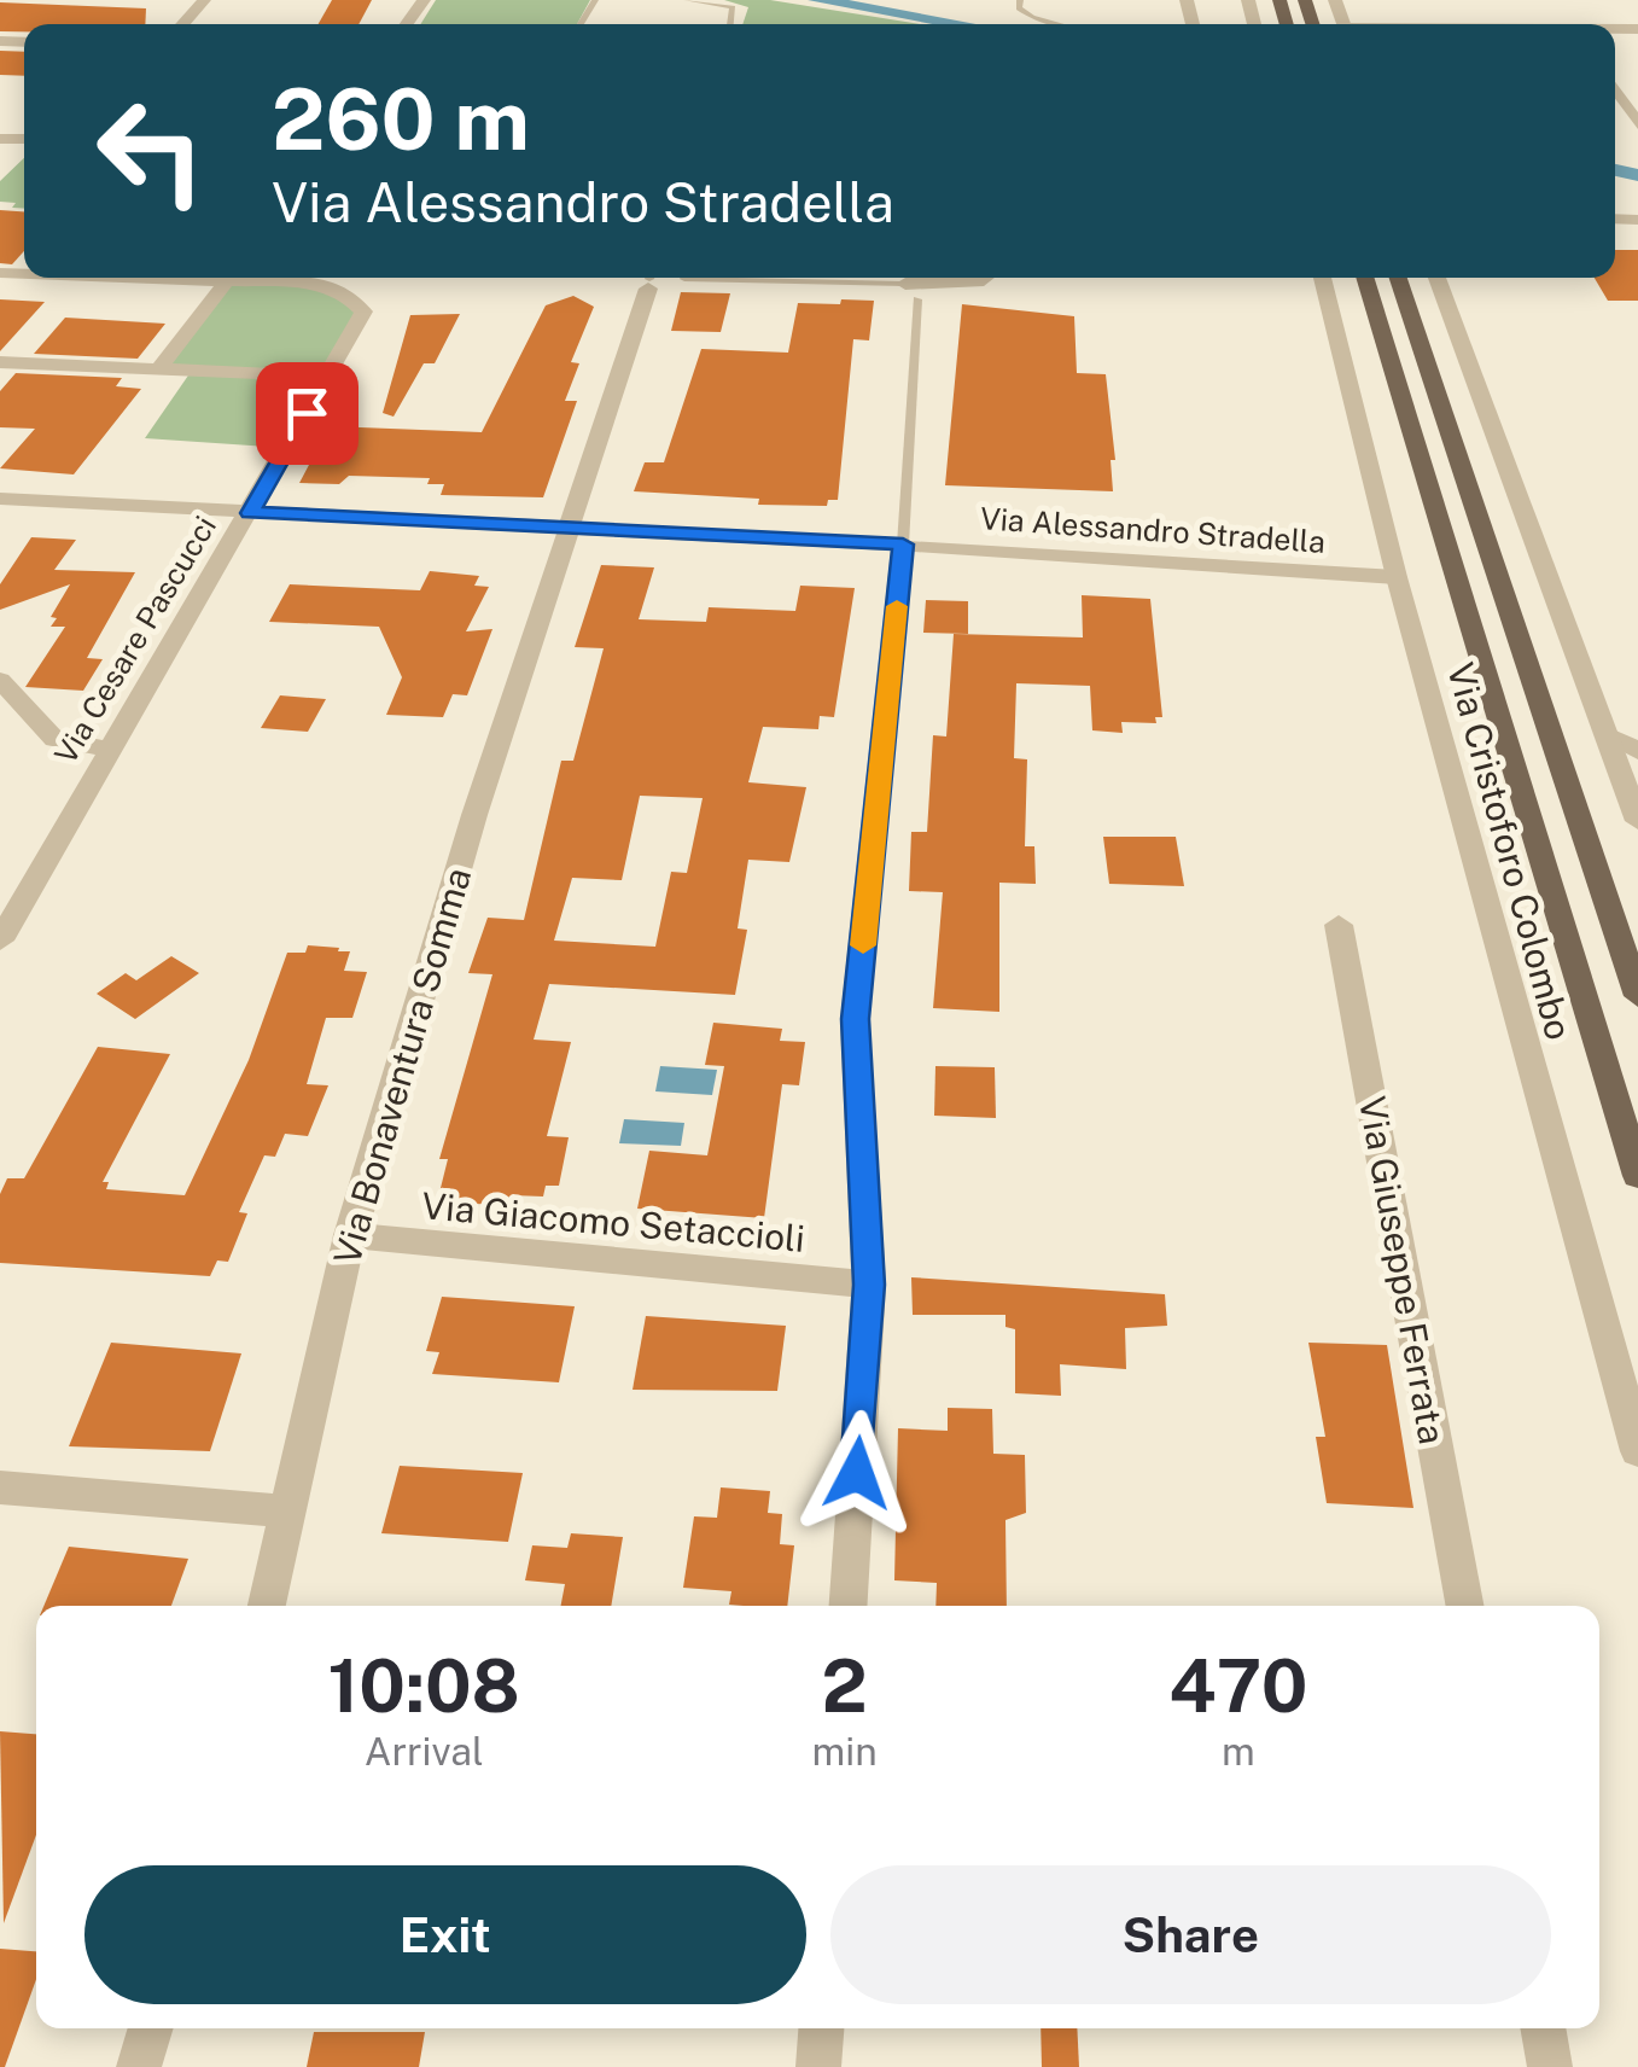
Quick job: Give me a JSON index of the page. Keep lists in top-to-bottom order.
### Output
{
  "streets": {
    "main road": ["Via Cristoforo Colombo"],
    "street": [
      "Via Alessandro Stradella",
      "Via Cesare Pascucci",
      "Via Bonaventura Somma",
      "Via Giacomo Setaccioli",
      "Via Giuseppe Ferrata"
    ]
  },
  "crossings": [
    ["Via Alessandro Stradella", "Via Cesare Pascucci"],
    ["Via Alessandro Stradella", "Via Cristoforo Colombo"],
    ["Via Alessandro Stradella", "Via Bonaventura Somma"],
    ["Via Bonaventura Somma", "Via Giacomo Setaccioli"]
  ],
  "page": {
    "turn": ["260 m", "Via Alessandro Stradella"],
    "eta": [
      "10:08",
      "Arrival",
      "2",
      "min",
      "470",
      "m"
    ],
    "buttons": ["Exit", "Share"]
  }
}
